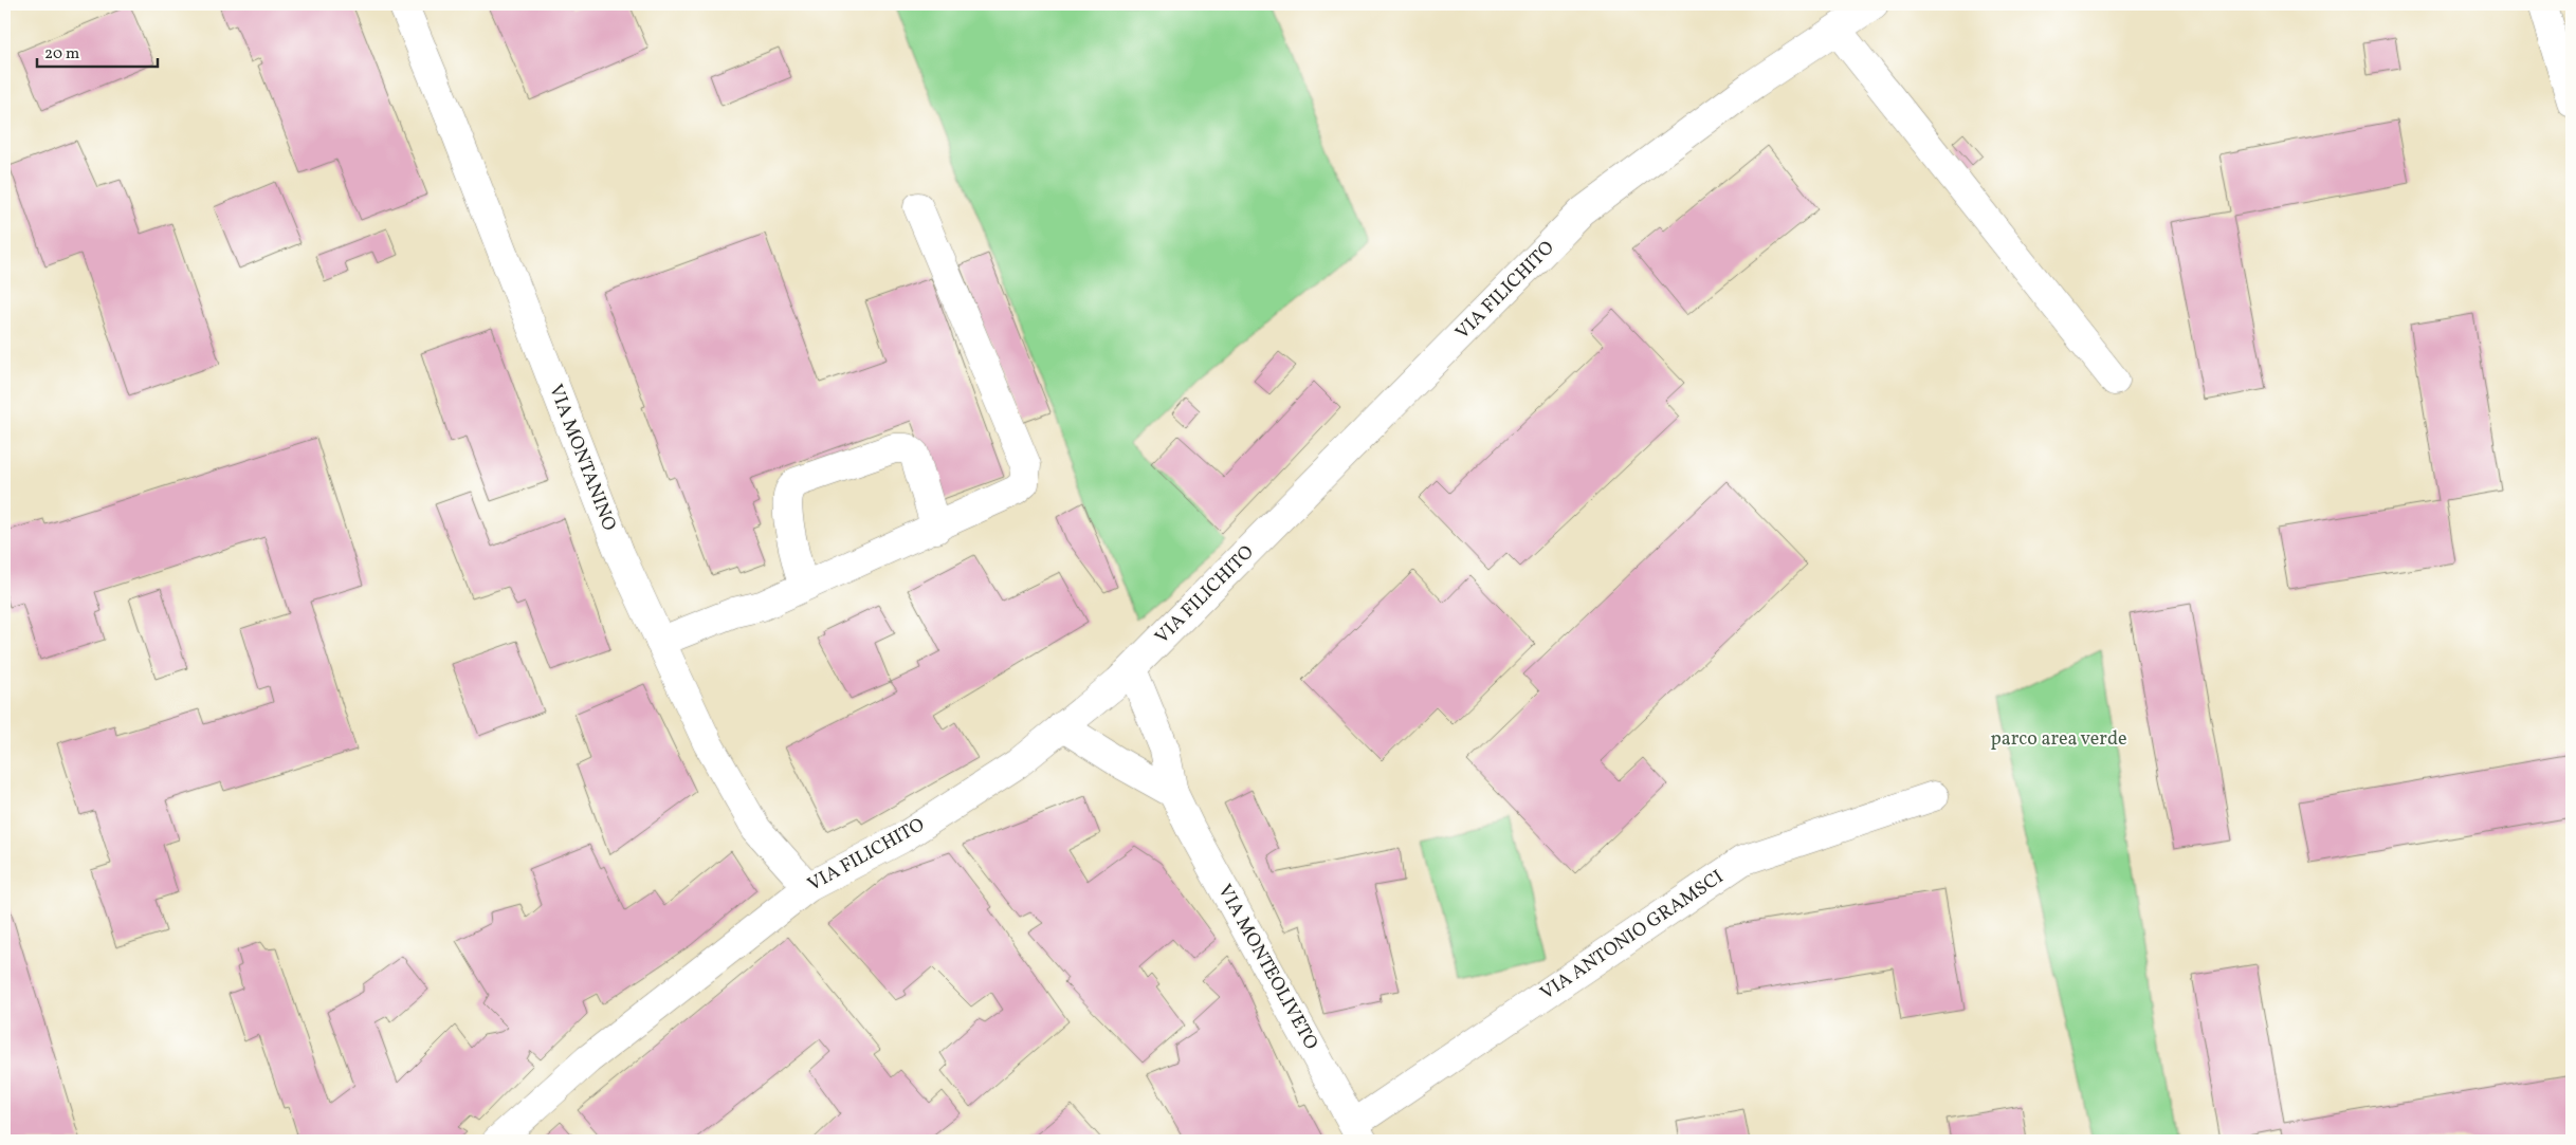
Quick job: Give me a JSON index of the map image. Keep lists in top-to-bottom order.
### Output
{
  "streets": {
    "street": [
      "VIA FILICHITO",
      "VIA MONTANINO",
      "VIA ANTONIO GRAMSCI",
      "VIA MONTEOLIVETO"
    ]
  },
  "crossings": [
    ["VIA FILICHITO", "VIA MONTANINO"],
    ["VIA FILICHITO", "VIA MONTEOLIVETO"],
    ["VIA ANTONIO GRAMSCI", "VIA MONTEOLIVETO"]
  ],
  "parks": ["parco area verde"],
  "scale_bar": "20 m"
}
